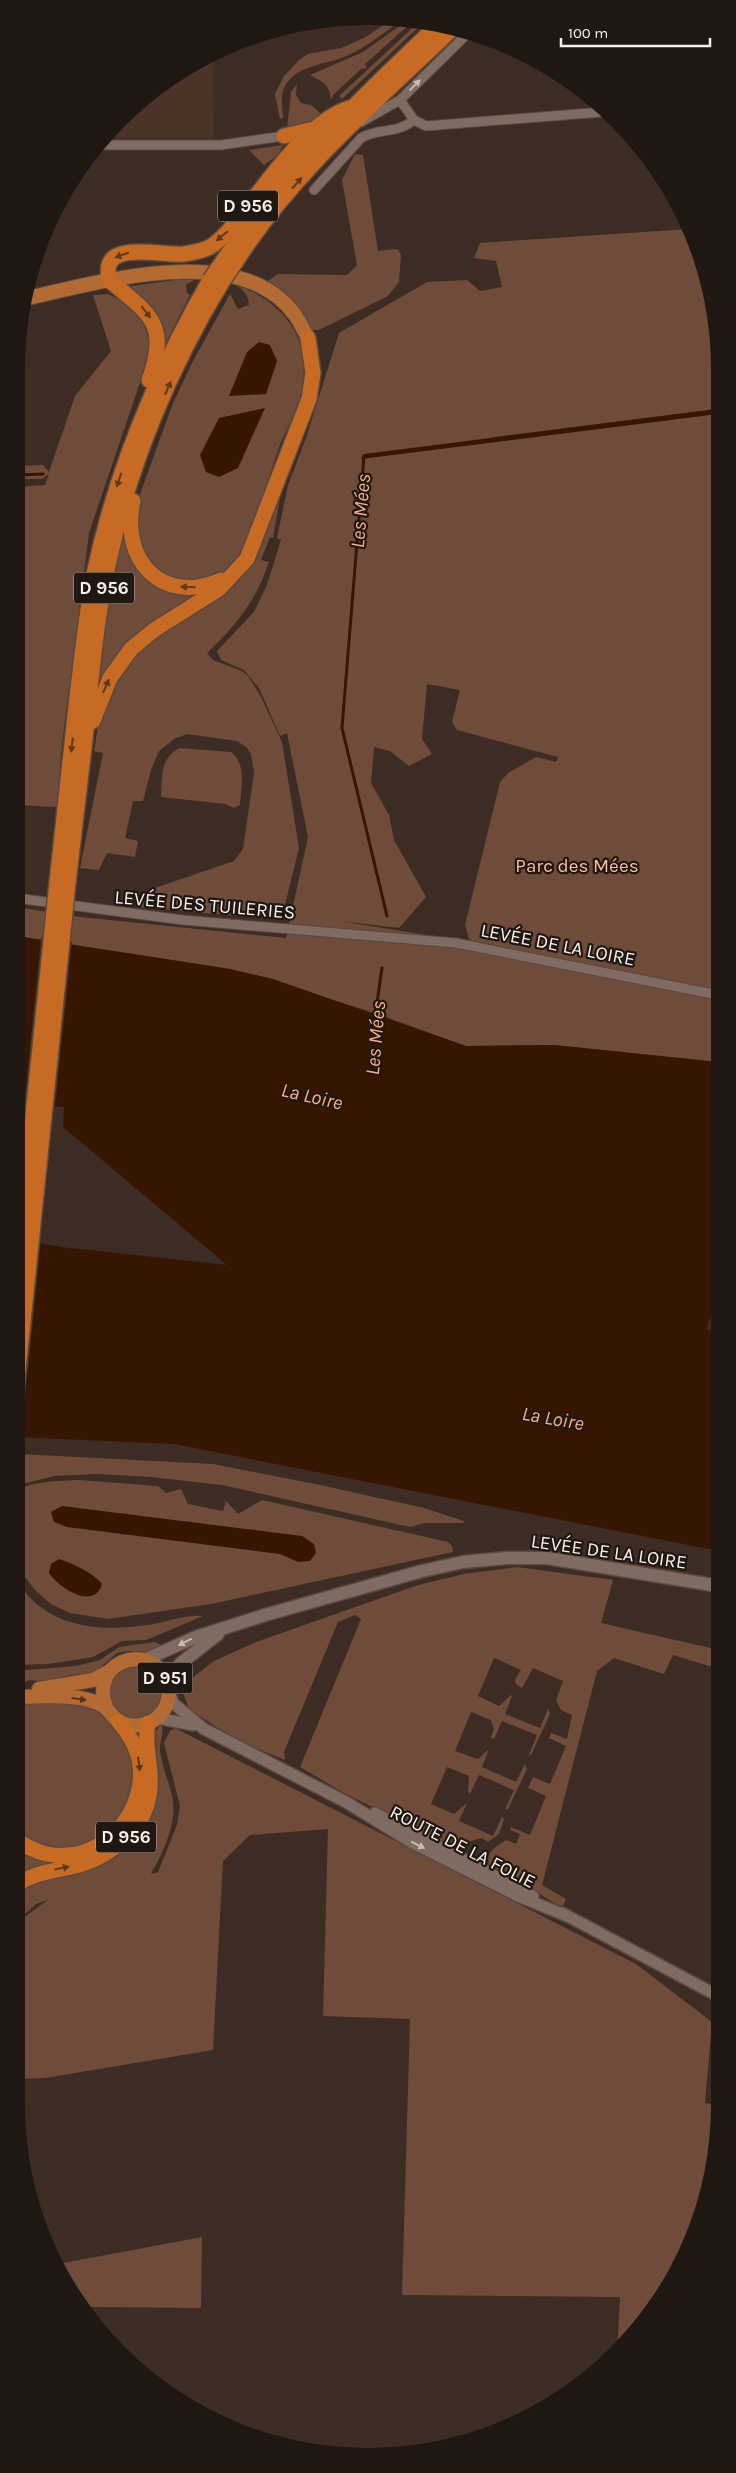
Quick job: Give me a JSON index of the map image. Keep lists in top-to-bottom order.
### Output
{
  "streets": {
    "highway": ["D 956"],
    "main road": ["LEVÉE DE LA LOIRE", "D 951"],
    "street": ["LEVÉE DES TUILERIES", "ROUTE DE LA FOLIE"]
  },
  "crossings": [
    ["D 956", "D 951"],
    ["D 956", "ROUTE DE LA FOLIE"],
    ["LEVÉE DES TUILERIES", "LEVÉE DE LA LOIRE"],
    ["LEVÉE DE LA LOIRE", "D 951"],
    ["D 951", "ROUTE DE LA FOLIE"]
  ],
  "water": ["Les Mées", "La Loire"],
  "parks": ["Parc des Mées"],
  "scale_bar": "100 m"
}
